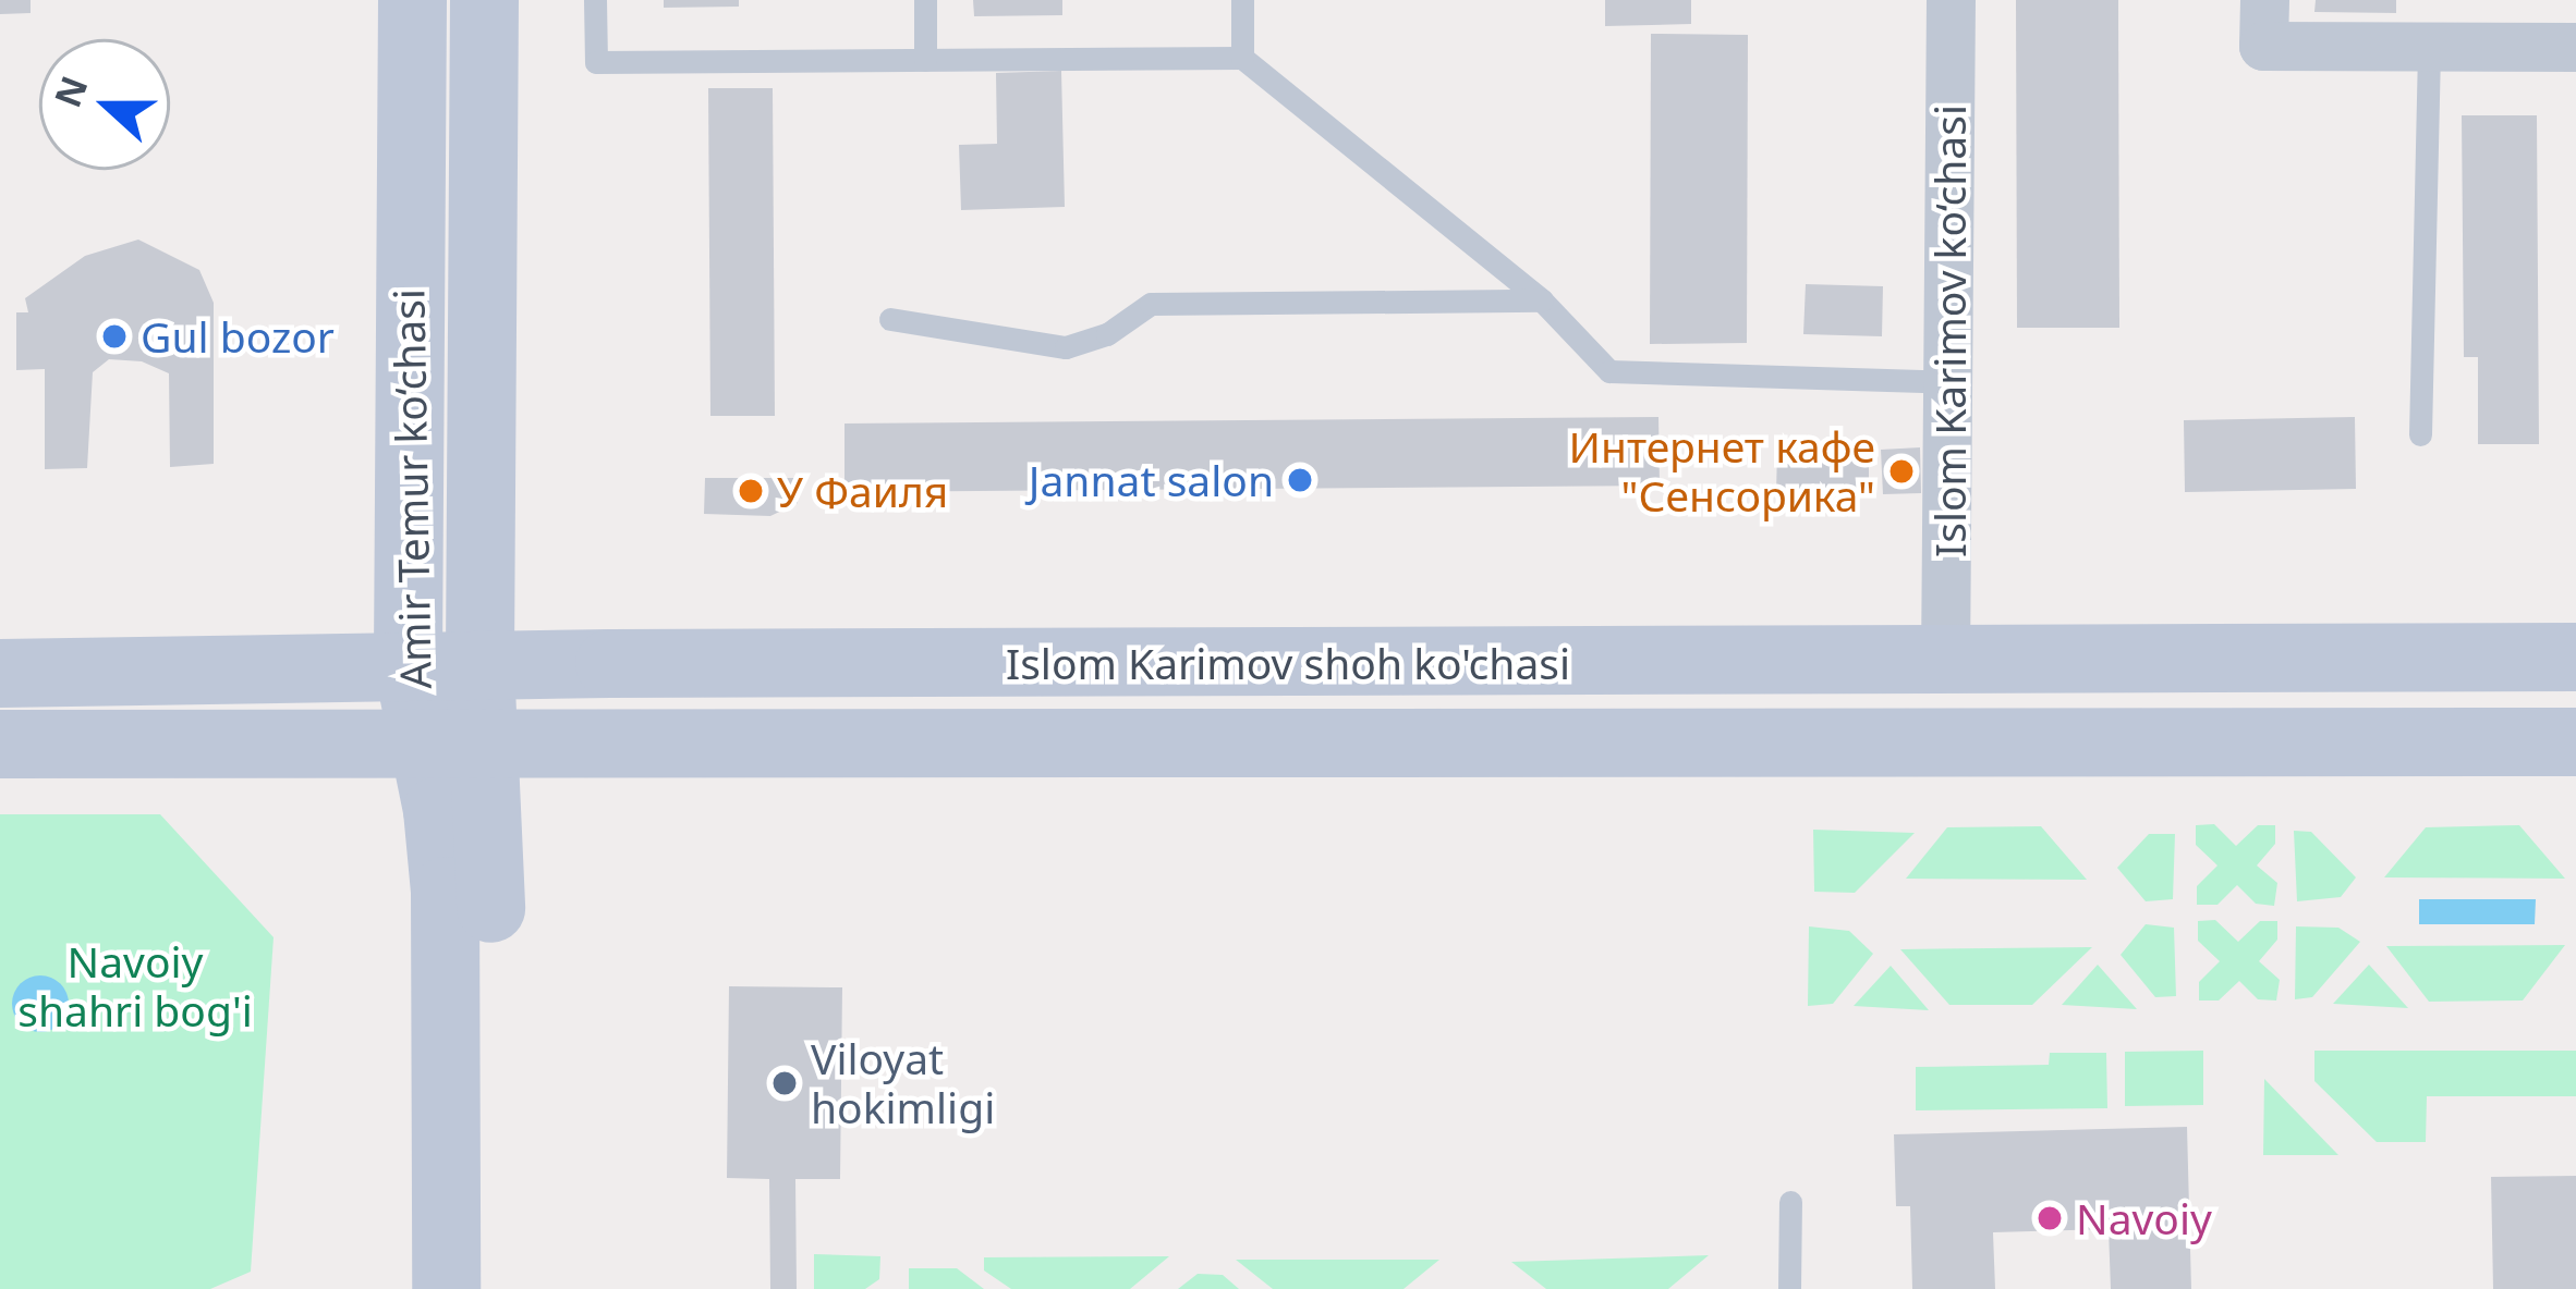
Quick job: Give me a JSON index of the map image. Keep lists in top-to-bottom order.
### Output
{
  "streets": {
    "main road": ["Amir Temur ko‘chasi", "Islom Karimov shoh ko'chasi"],
    "street": ["Islom Karimov ko‘chasi"]
  },
  "crossings": [
    ["Islom Karimov ko‘chasi", "Islom Karimov shoh ko'chasi"],
    ["Amir Temur ko‘chasi", "Islom Karimov shoh ko'chasi"]
  ],
  "parks": ["Navoiy shahri bog'i"],
  "places": [
    "Gul bozor",
    "Интернет кафе \"Сенсорика\"",
    "Jannat salon",
    "У Фаиля",
    "Viloyat hokimligi",
    "Navoiy"
  ],
  "north": "left"
}
